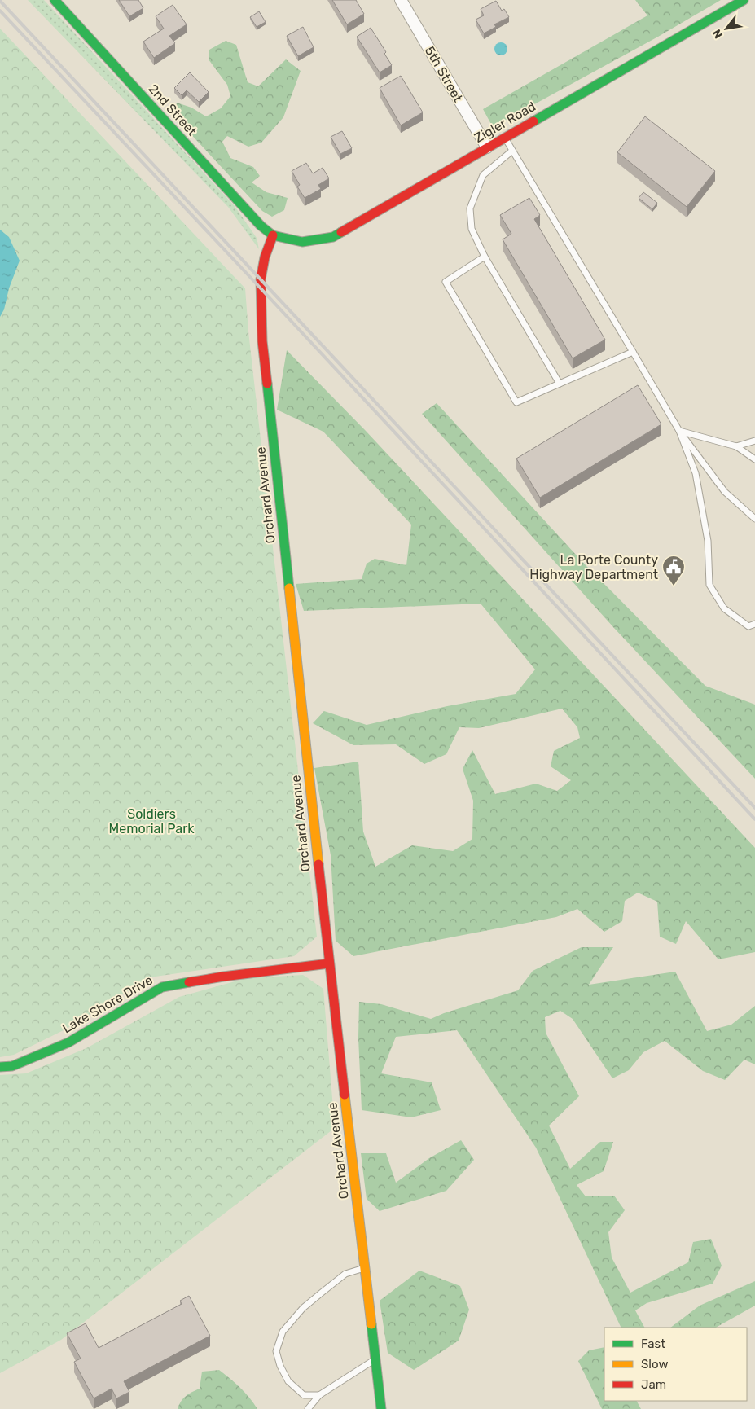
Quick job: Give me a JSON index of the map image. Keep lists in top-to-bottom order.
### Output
{
  "streets": {
    "street": [
      "5th Street",
      "2nd Street",
      "Zigler Road",
      "Orchard Avenue",
      "Lake Shore Drive"
    ]
  },
  "crossings": [
    ["5th Street", "Zigler Road"],
    ["2nd Street", "Zigler Road"],
    ["2nd Street", "Orchard Avenue"],
    ["Zigler Road", "Orchard Avenue"],
    ["Orchard Avenue", "Lake Shore Drive"]
  ],
  "parks": ["Soldiers Memorial Park"],
  "places": {
    "public building": ["La Porte County Highway Department"]
  },
  "legend": ["Fast", "Slow", "Jam"],
  "north": "bottom left"
}
